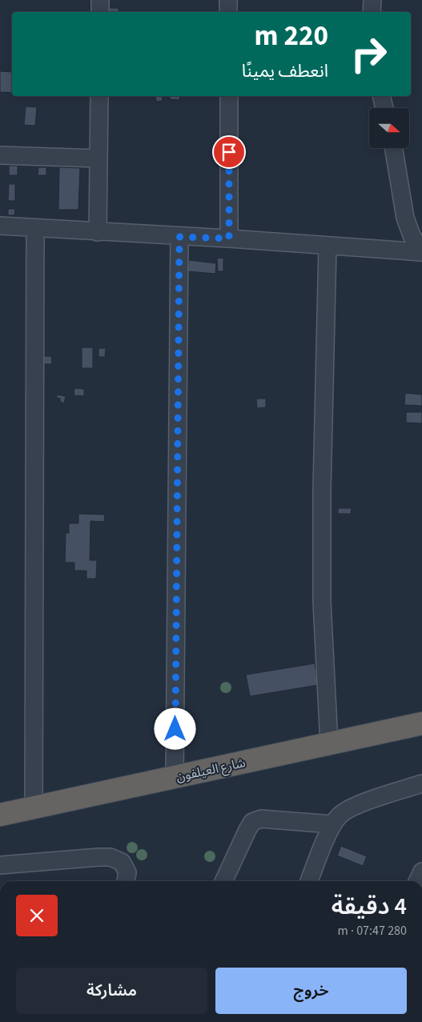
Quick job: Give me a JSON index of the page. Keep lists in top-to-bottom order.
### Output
{
  "streets": {
    "highway": ["شارع العيلفون"]
  },
  "north": "right",
  "page": {
    "turn": ["220 m", "انعطف يمينًا"],
    "heading": ["4 دقيقة", "280 m · 07:47"],
    "buttons": ["خروج", "مشاركة"]
  }
}
